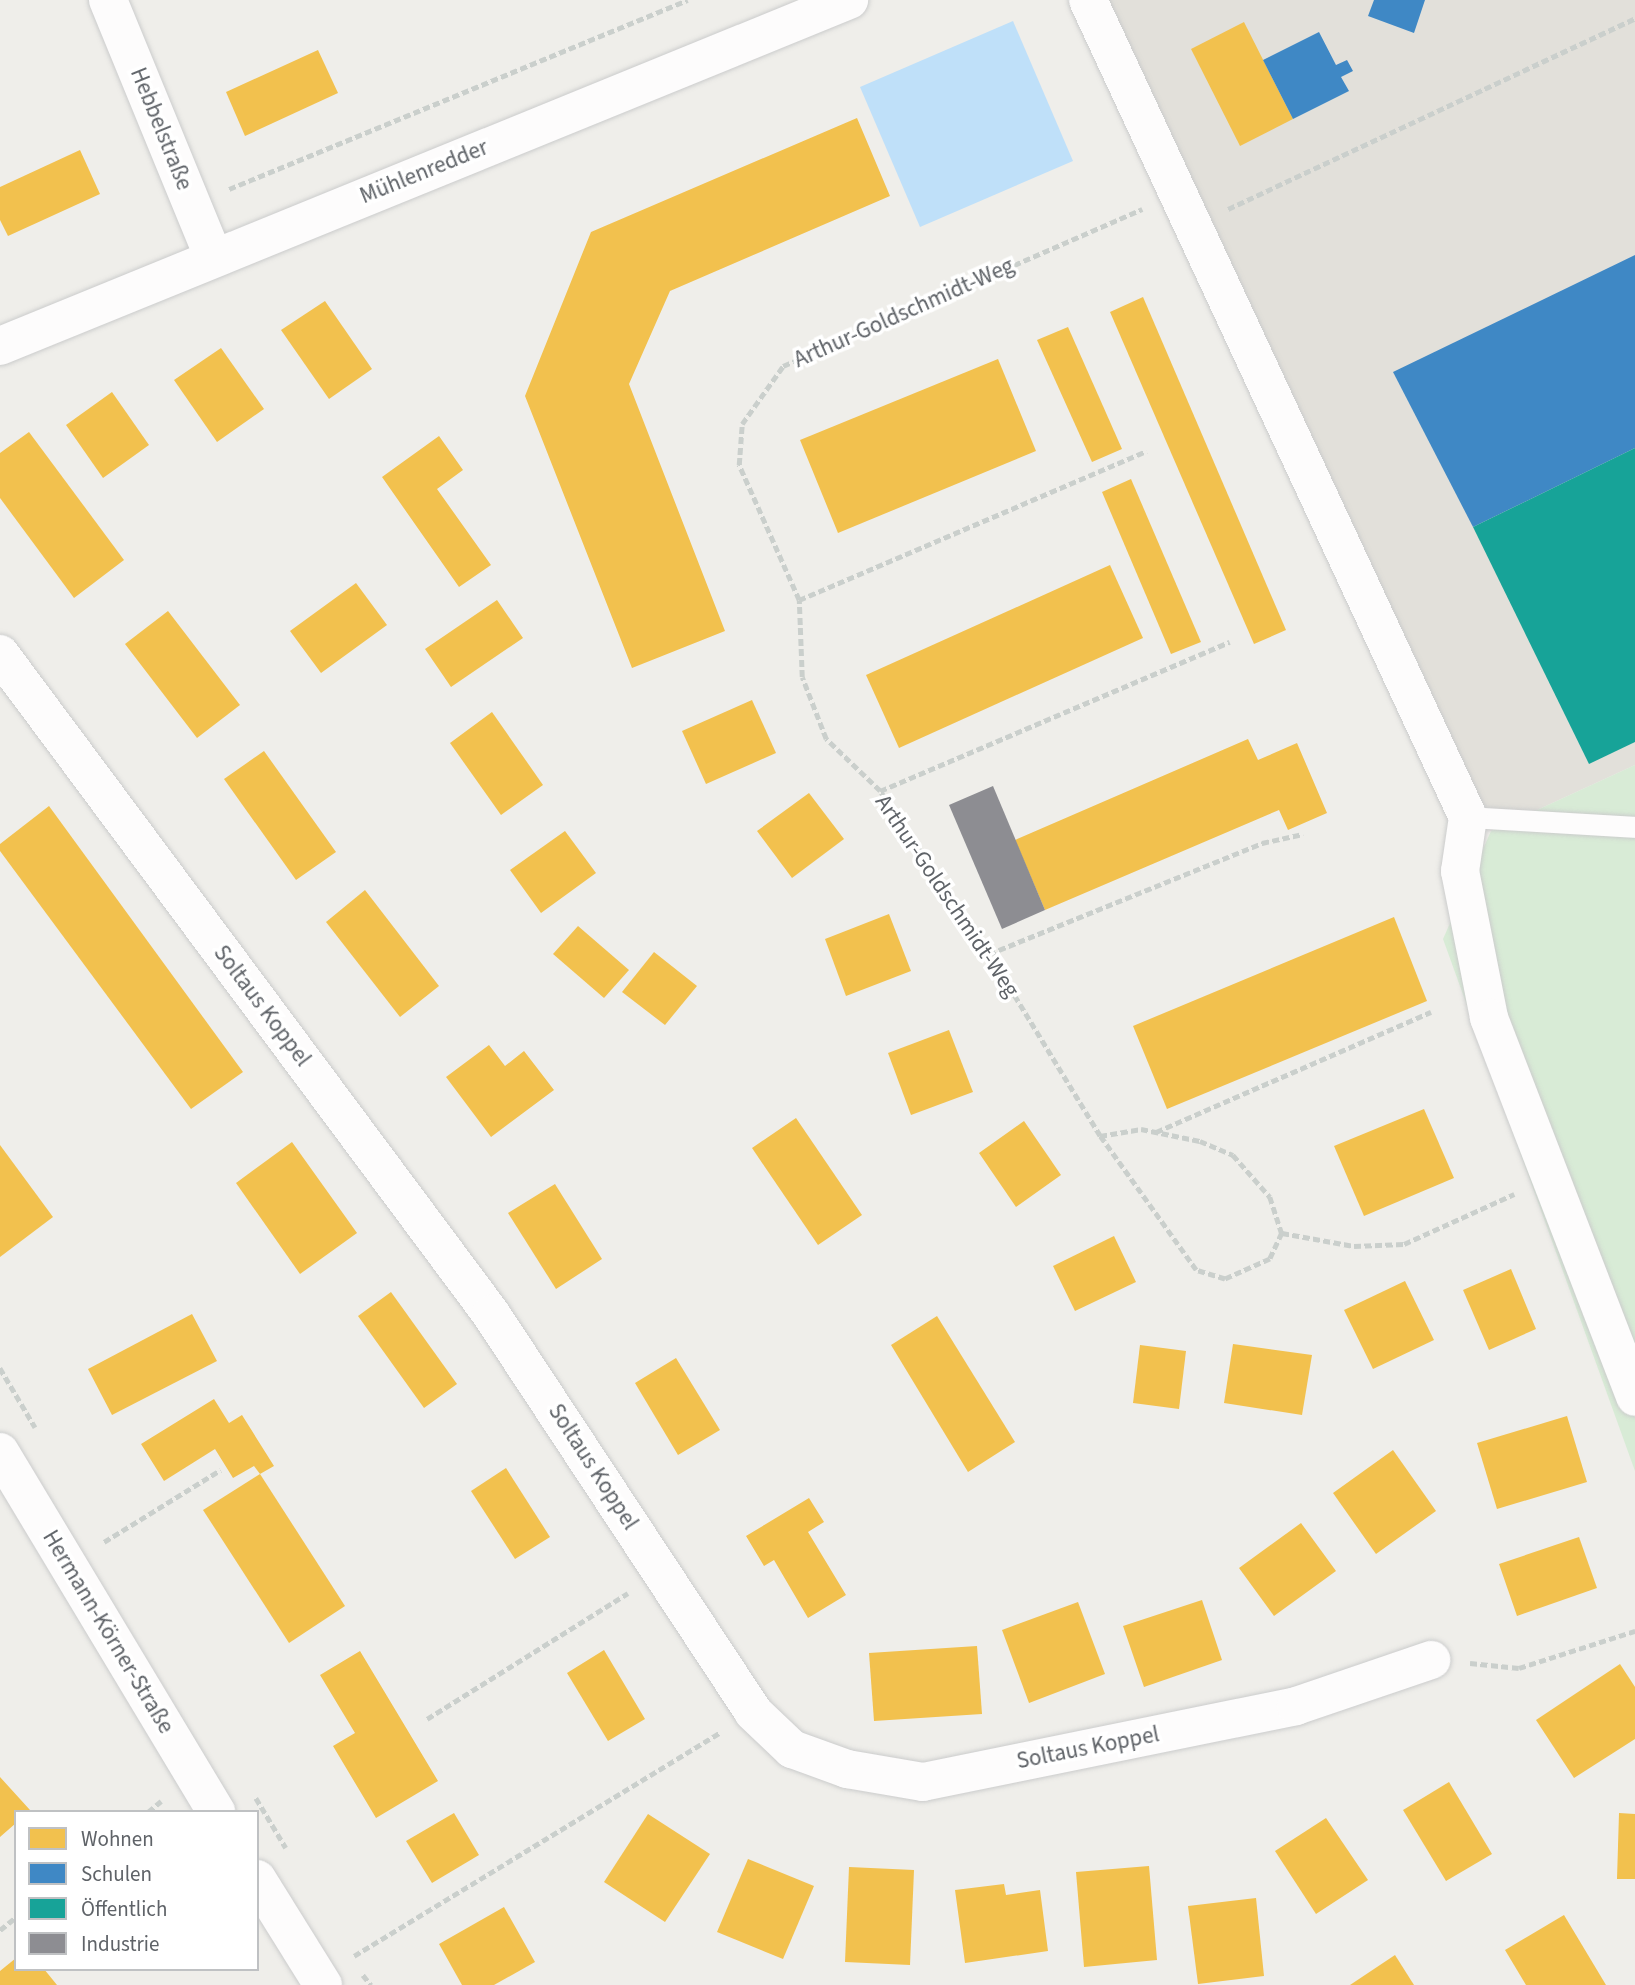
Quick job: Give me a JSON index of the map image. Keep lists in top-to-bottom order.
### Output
{
  "streets": {
    "street": [
      "Hebbelstraße",
      "Mühlenredder",
      "Soltaus Koppel",
      "Hermann-Körner-Straße"
    ],
    "path": ["Arthur-Goldschmidt-Weg"]
  },
  "crossings": [
    ["Hebbelstraße", "Mühlenredder"]
  ],
  "legend": [
    "Wohnen",
    "Schulen",
    "Öffentlich",
    "Industrie"
  ]
}
